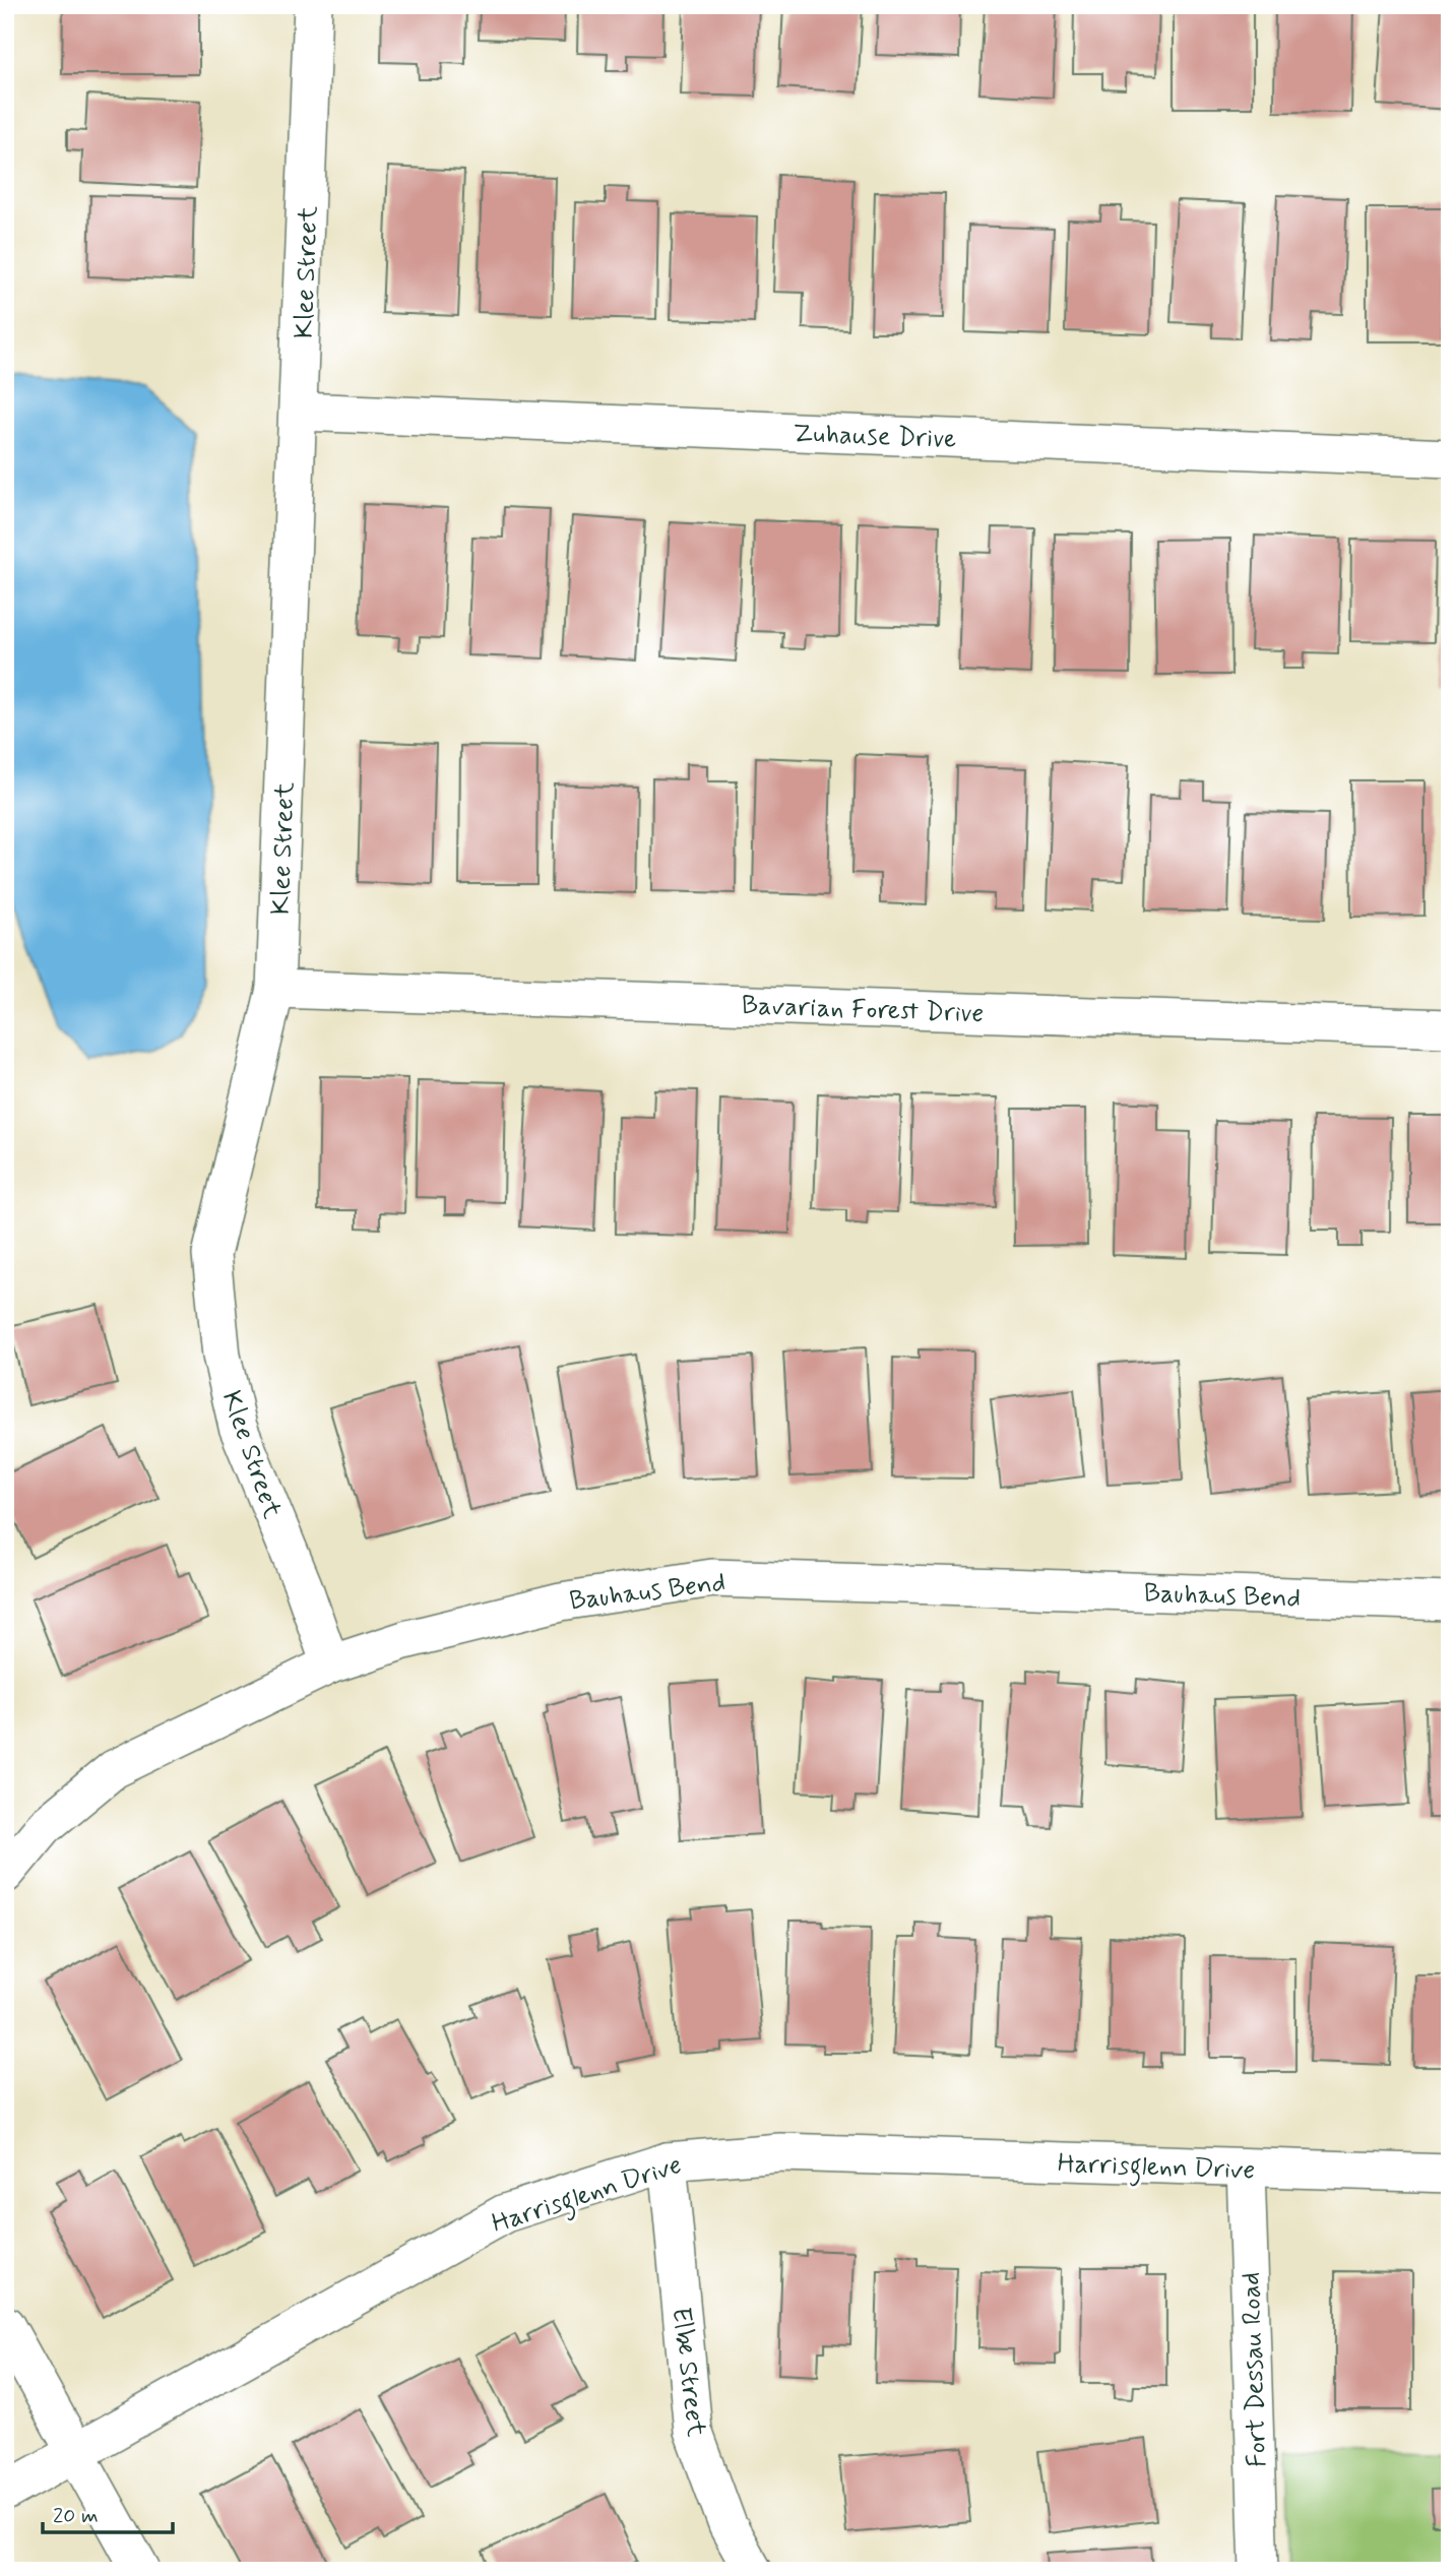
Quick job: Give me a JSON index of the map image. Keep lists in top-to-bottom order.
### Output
{
  "streets": {
    "street": [
      "Klee Street",
      "Zuhause Drive",
      "Bavarian Forest Drive",
      "Bauhaus Bend",
      "Harrisglenn Drive",
      "Fort Dessau Road",
      "Elbe Street"
    ]
  },
  "crossings": [
    ["Klee Street", "Zuhause Drive"],
    ["Klee Street", "Bavarian Forest Drive"],
    ["Klee Street", "Bauhaus Bend"],
    ["Harrisglenn Drive", "Fort Dessau Road"],
    ["Harrisglenn Drive", "Elbe Street"]
  ],
  "scale_bar": "20 m"
}
